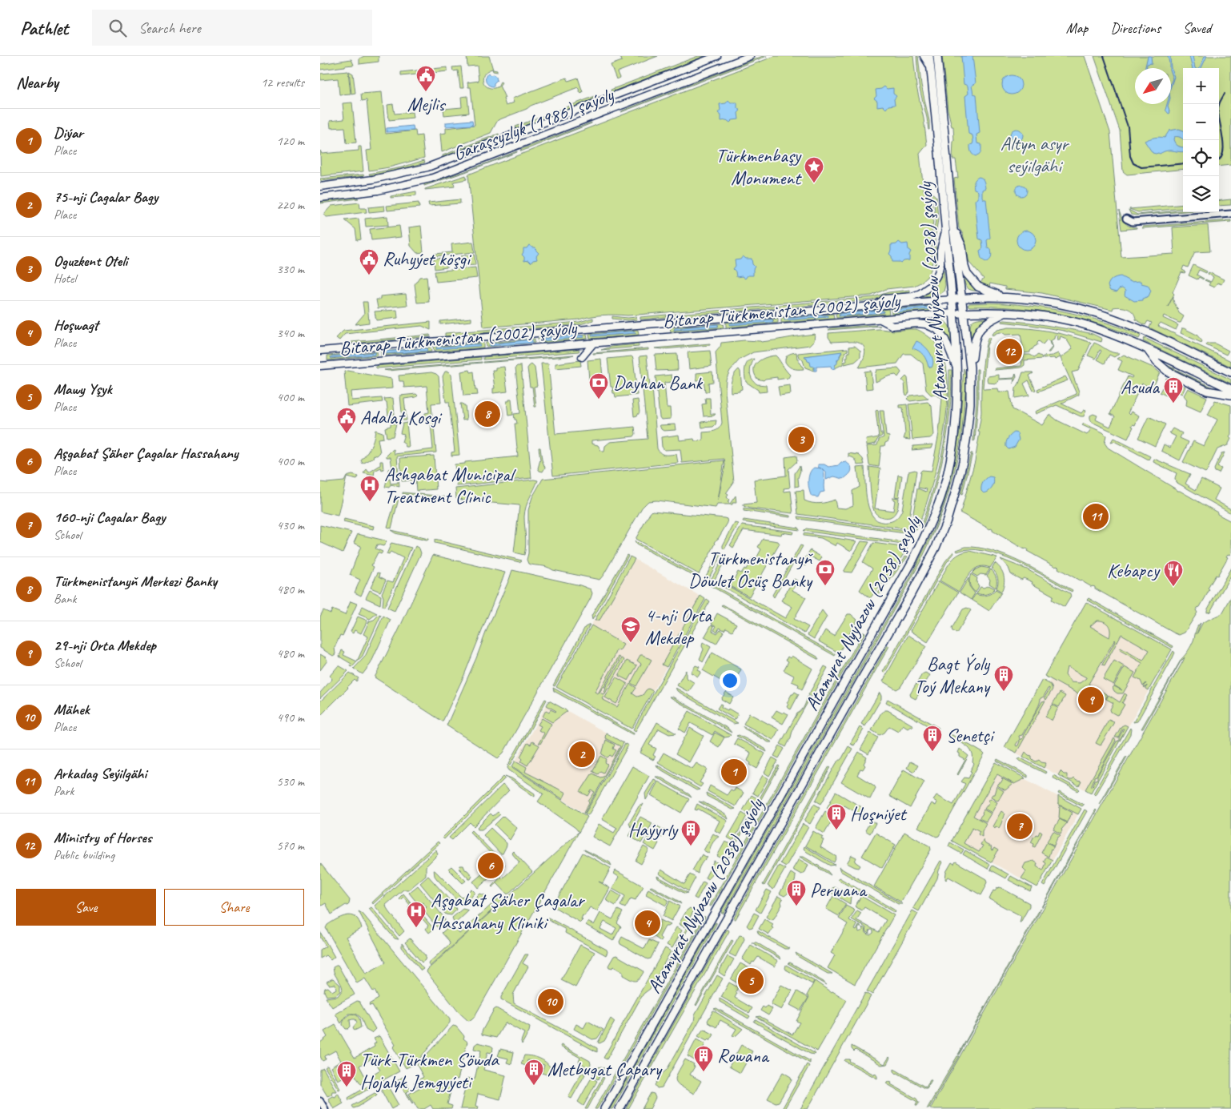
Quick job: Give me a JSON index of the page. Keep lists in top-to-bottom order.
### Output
{
  "streets": {
    "main road": ["Garaşsyzlyk (1986) şaýoly", "Atamyrat Nyýazow (2038) şaýoly", "Bitarap Türkmenistan (2002) şaýoly"]
  },
  "crossings": [
    ["Atamyrat Nyýazow (2038) şaýoly", "Bitarap Türkmenistan (2002) şaýoly"]
  ],
  "parks": ["Altyn asyr seýilgähi"],
  "places": {
    "public building": ["Mejlis", "Ruhyýet köşgi", "Adalat Kosgi"],
    "place": ["Türkmenbaşy Monument"],
    "bank": ["Dayhan Bank", "Türkmenistanyň Döwlet Ösüş Banky"],
    "building": [
      "Asuda",
      "Bagt Ýoly Toý Mekany",
      "Senetçi",
      "Hoşniýet",
      "Haýyrly",
      "Perwana",
      "Rowana",
      "Metbugat Çapary",
      "Türk-Türkmen Söwda Hojalyk Jemgyýeti"
    ],
    "hospital": ["Ashgabat Municipal Treatment Clinic", "Aşgabat Şäher Çagalar Hassahany Kliniki"],
    "restaurant": ["Kebapcy"],
    "school or university": ["4-nji Orta Mekdep"]
  },
  "north": "bottom left",
  "page": {
    "header": "Pathlet",
    "search": "Search here",
    "nav": ["Map", "Directions", "Saved"],
    "heading": ["Nearby", "12 results"],
    "map_buttons": ["+", "−"],
    "list": [
      {
        "mark": "1",
        "name": "Diýar",
        "note": "Place",
        "value": "120 m"
      },
      {
        "mark": "2",
        "name": "75-nji Cagalar Bagy",
        "note": "Place",
        "value": "220 m"
      },
      {
        "mark": "3",
        "name": "Oguzkent Oteli",
        "note": "Hotel",
        "value": "330 m"
      },
      {
        "mark": "4",
        "name": "Hoşwagt",
        "note": "Place",
        "value": "340 m"
      },
      {
        "mark": "5",
        "name": "Mawy Yşyk",
        "note": "Place",
        "value": "400 m"
      },
      {
        "mark": "6",
        "name": "Aşgabat Şäher Çagalar Hassahany",
        "note": "Place",
        "value": "400 m"
      },
      {
        "mark": "7",
        "name": "160-nji Cagalar Bagy",
        "note": "School",
        "value": "430 m"
      },
      {
        "mark": "8",
        "name": "Türkmenistanyň Merkezi Banky",
        "note": "Bank",
        "value": "480 m"
      },
      {
        "mark": "9",
        "name": "29-nji Orta Mekdep",
        "note": "School",
        "value": "480 m"
      },
      {
        "mark": "10",
        "name": "Mähek",
        "note": "Place",
        "value": "490 m"
      },
      {
        "mark": "11",
        "name": "Arkadag Seýilgähi",
        "note": "Park",
        "value": "530 m"
      },
      {
        "mark": "12",
        "name": "Ministry of Horses",
        "note": "Public building",
        "value": "570 m"
      }
    ],
    "pins": [
      "12",
      "8",
      "3",
      "11",
      "9",
      "2",
      "1",
      "7",
      "6",
      "4",
      "5",
      "10"
    ],
    "buttons": ["Save", "Share"]
  }
}
